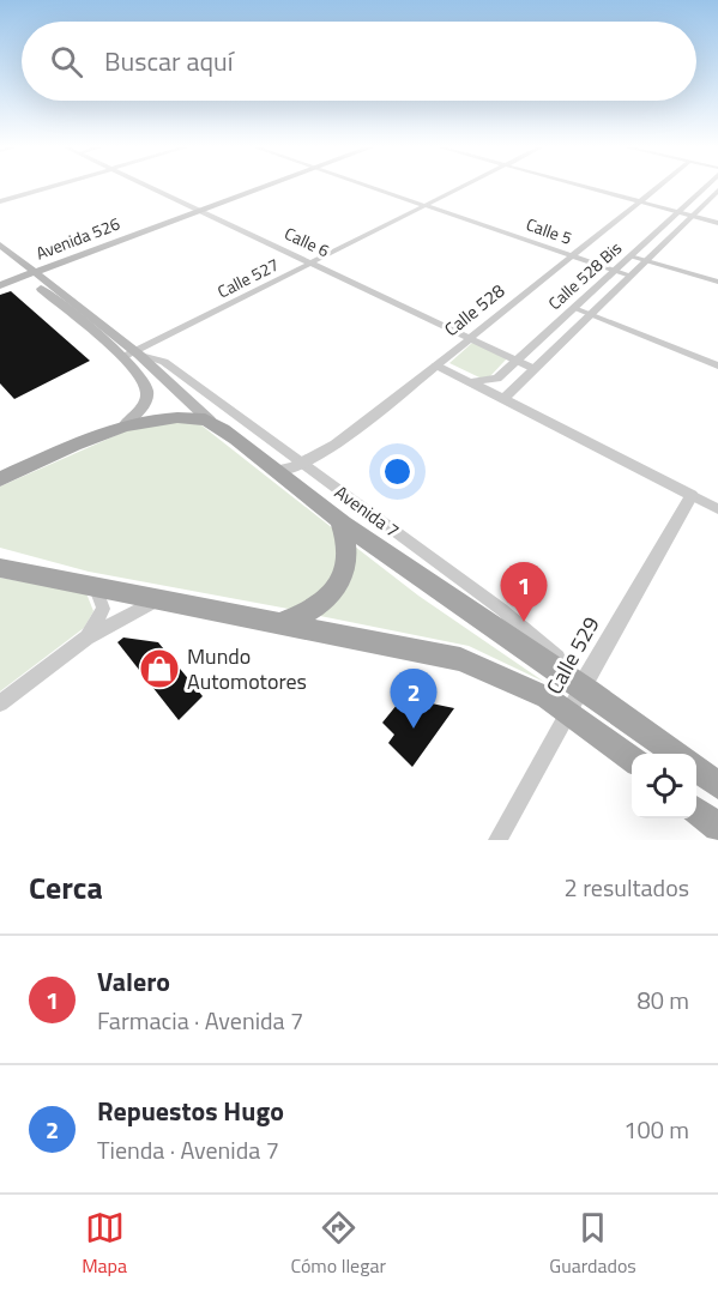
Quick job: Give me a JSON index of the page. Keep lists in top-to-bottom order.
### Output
{
  "streets": {
    "main road": ["Avenida 526", "Avenida 7"],
    "street": [
      "Calle 5",
      "Calle 6",
      "Calle 528 Bis",
      "Calle 527",
      "Calle 528",
      "Calle 529"
    ]
  },
  "crossings": [
    ["Calle 5", "Calle 528 Bis"],
    ["Calle 5", "Calle 527"],
    ["Calle 5", "Calle 528"],
    ["Avenida 526", "Calle 6"],
    ["Avenida 526", "Avenida 7"],
    ["Calle 6", "Calle 528 Bis"],
    ["Calle 6", "Calle 527"],
    ["Calle 6", "Calle 528"],
    ["Calle 527", "Avenida 7"],
    ["Calle 528", "Avenida 7"],
    ["Avenida 7", "Calle 529"]
  ],
  "places": {
    "shop": ["Mundo Automotores"]
  },
  "page": {
    "search": "Buscar aquí",
    "pins": ["1", "2"],
    "heading": ["Cerca", "2 resultados"],
    "list": [
      {
        "mark": "1",
        "name": "Valero",
        "note": "Farmacia · Avenida 7",
        "value": "80 m"
      },
      {
        "mark": "2",
        "name": "Repuestos Hugo",
        "note": "Tienda · Avenida 7",
        "value": "100 m"
      }
    ],
    "nav": ["Mapa", "Cómo llegar", "Guardados"]
  }
}
